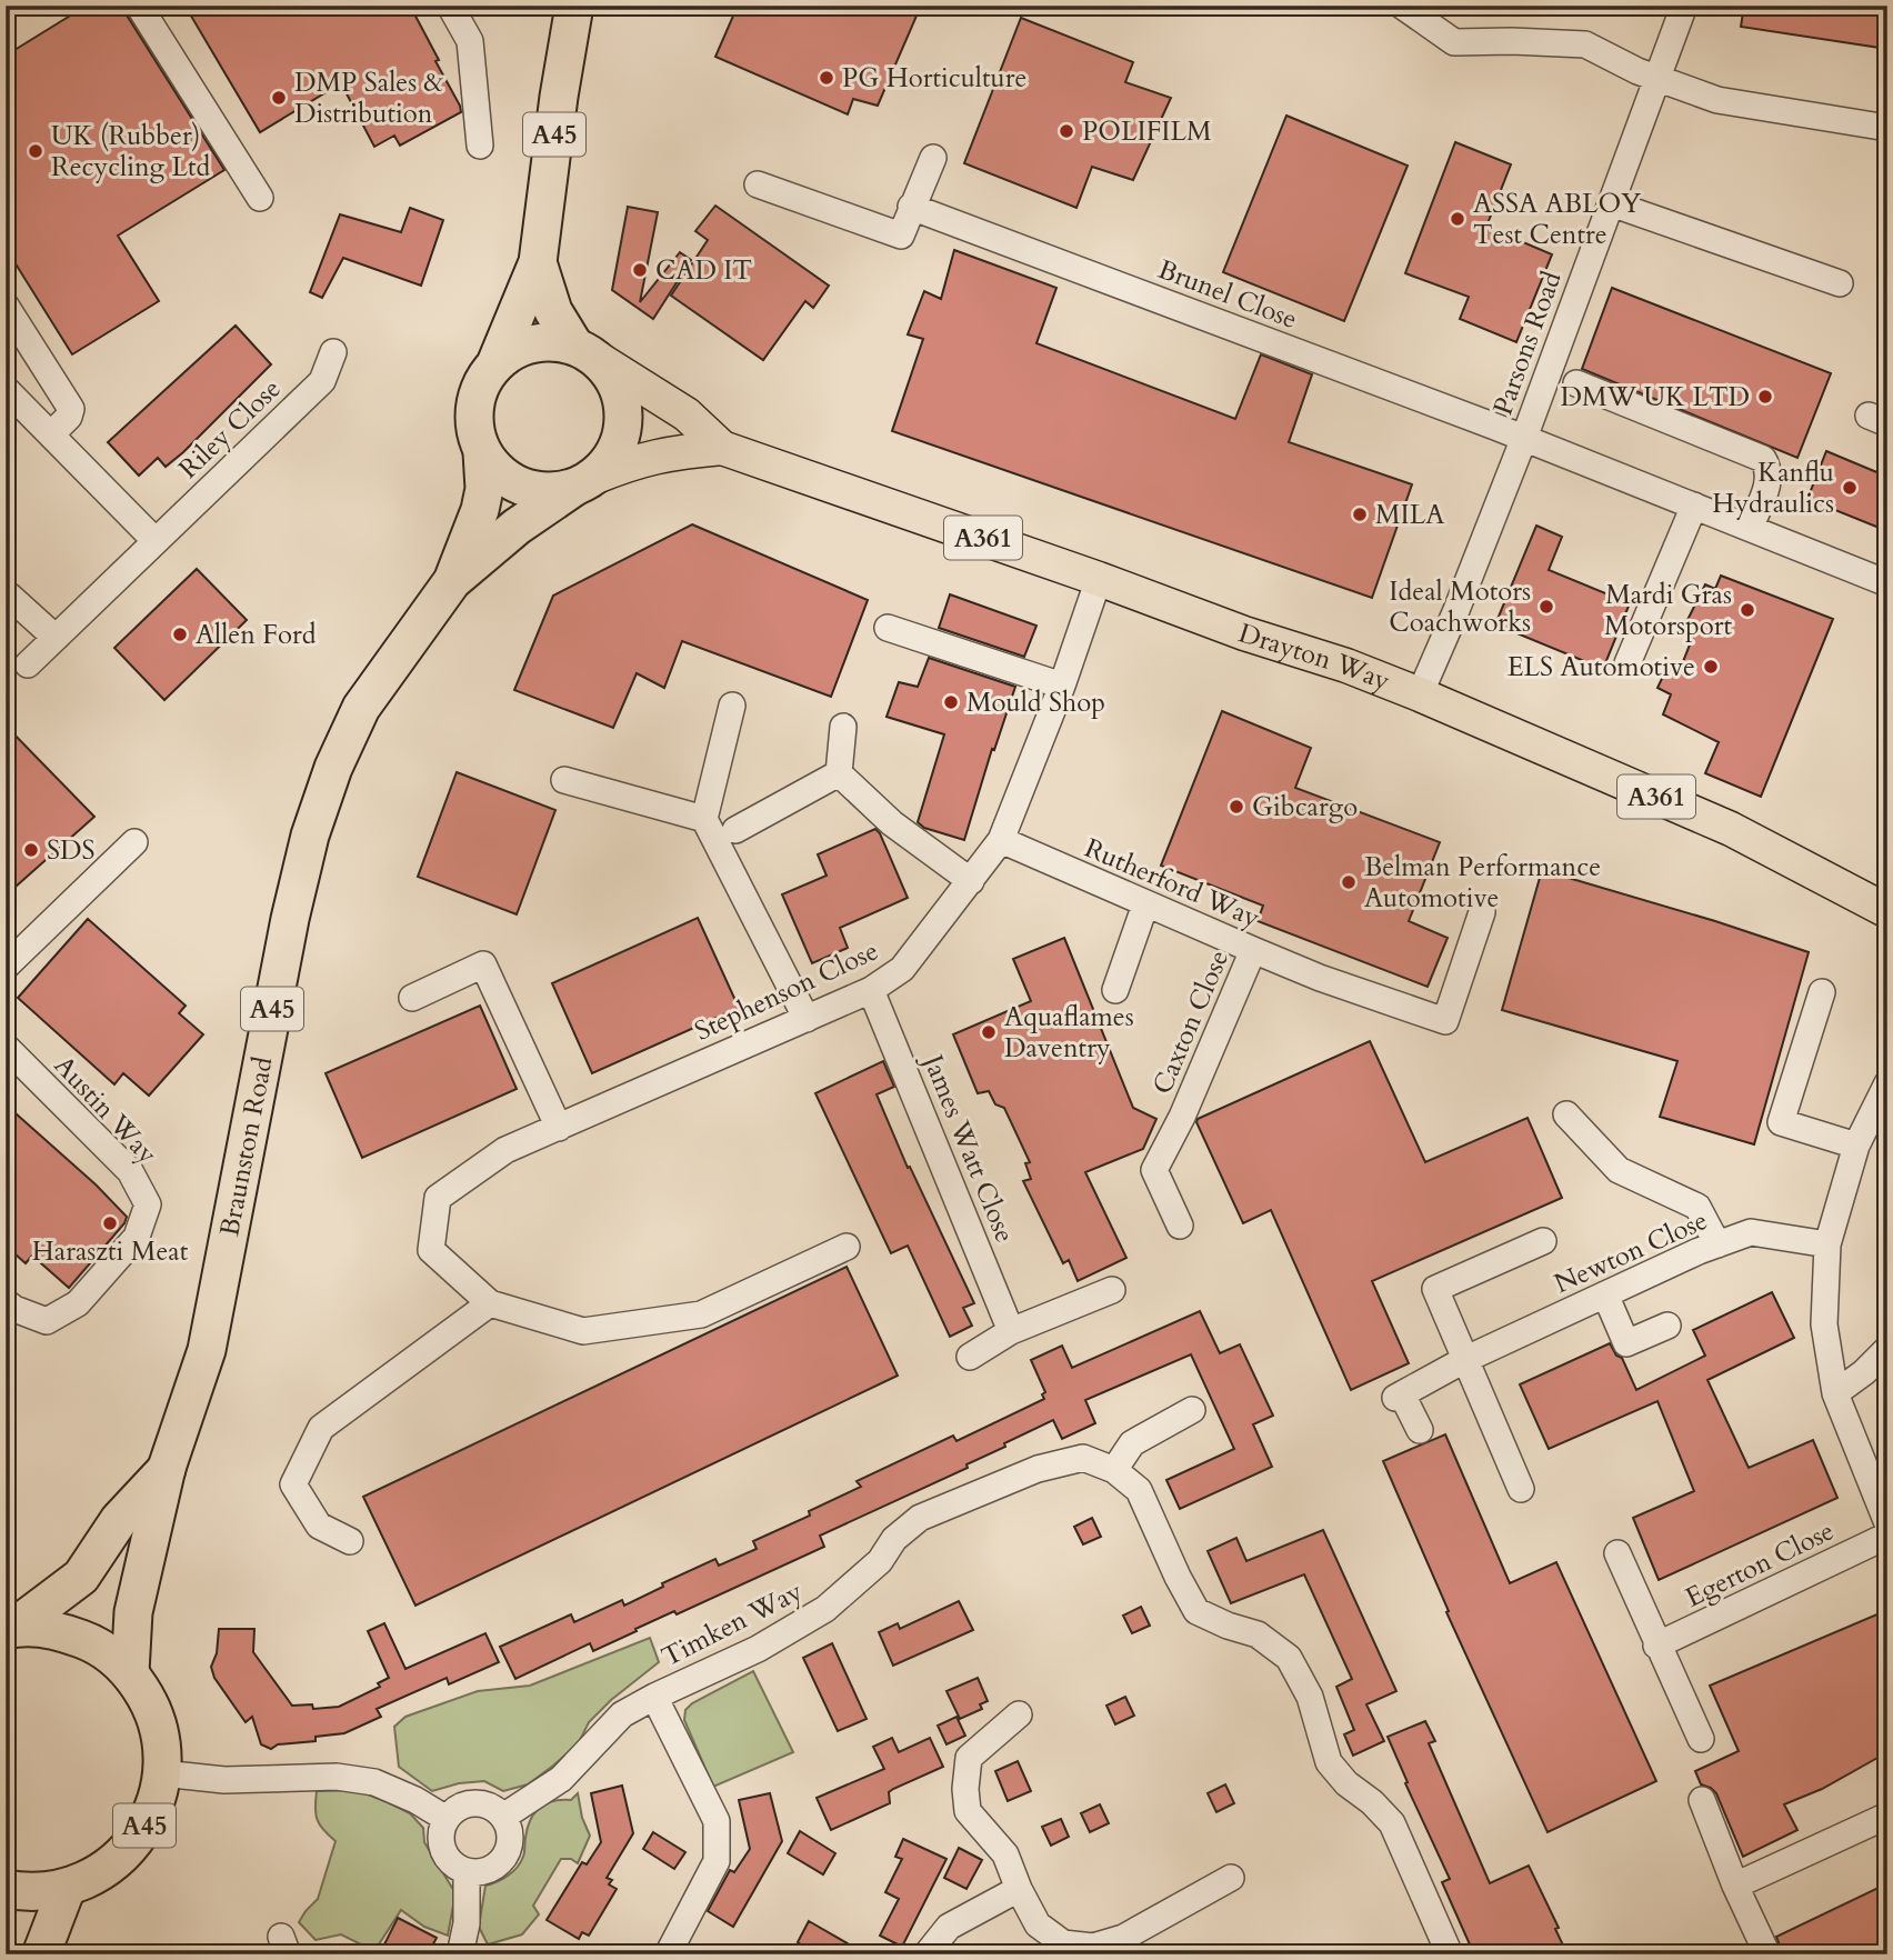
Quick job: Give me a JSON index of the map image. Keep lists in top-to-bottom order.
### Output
{
  "streets": {
    "highway": ["A45", "Braunston Road"],
    "main road": ["A361", "Drayton Way"],
    "street": [
      "Brunel Close",
      "Parsons Road",
      "Riley Close",
      "Rutherford Way",
      "Stephenson Close",
      "Caxton Close",
      "Austin Way",
      "James Watt Close",
      "Newton Close",
      "Egerton Close",
      "Timken Way"
    ]
  },
  "crossings": [
    ["A45", "Drayton Way"],
    ["A45", "Braunston Road"],
    ["Brunel Close", "Parsons Road"],
    ["Drayton Way", "Stephenson Close"],
    ["Drayton Way", "Braunston Road"],
    ["Rutherford Way", "Stephenson Close"],
    ["Rutherford Way", "Caxton Close"],
    ["Stephenson Close", "James Watt Close"]
  ],
  "places": [
    "PG Horticulture",
    "DMP Sales & Distribution",
    "POLIFILM",
    "UK (Rubber) Recycling Ltd",
    "ASSA ABLOY Test Centre",
    "CAD IT",
    "DMW UK LTD",
    "Kanflu Hydraulics",
    "MILA",
    "Ideal Motors Coachworks",
    "Mardi Gras Motorsport",
    "Allen Ford",
    "ELS Automotive",
    "Mould Shop",
    "Gibcargo",
    "SDS",
    "Belman Performance Automotive",
    "Aquaflames Daventry",
    "Haraszti Meat"
  ]
}
